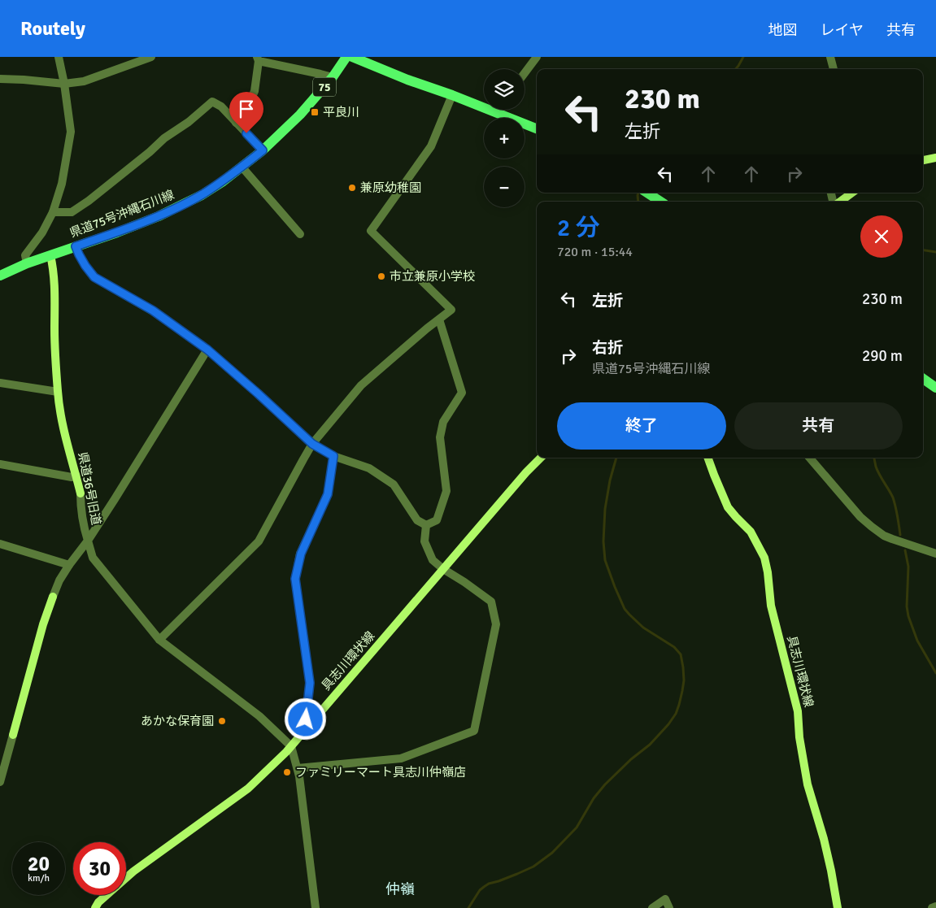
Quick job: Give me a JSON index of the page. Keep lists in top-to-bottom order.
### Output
{
  "streets": {
    "main road": [
      "75",
      "県道75号沖縄石川線",
      "県道36号旧道",
      "具志川環状線"
    ]
  },
  "crossings": [
    ["県道75号沖縄石川線", "県道36号旧道"]
  ],
  "districts": ["仲嶺"],
  "places": {
    "transit": ["平良川"],
    "other": [
      "兼原幼稚園",
      "市立兼原小学校",
      "あかな保育園",
      "ファミリーマート具志川仲嶺店"
    ]
  },
  "page": {
    "header": "Routely",
    "nav": ["地図", "レイヤ", "共有"],
    "map_buttons": ["+", "−"],
    "turn": ["230 m", "左折"],
    "heading": ["2 分", "720 m · 15:44"],
    "list": [
      {
        "name": "左折",
        "value": "230 m"
      },
      {
        "name": "右折",
        "note": "県道75号沖縄石川線",
        "value": "290 m"
      }
    ],
    "buttons": ["終了", "共有"],
    "speed": "20 km/h",
    "limit": "30"
  }
}
